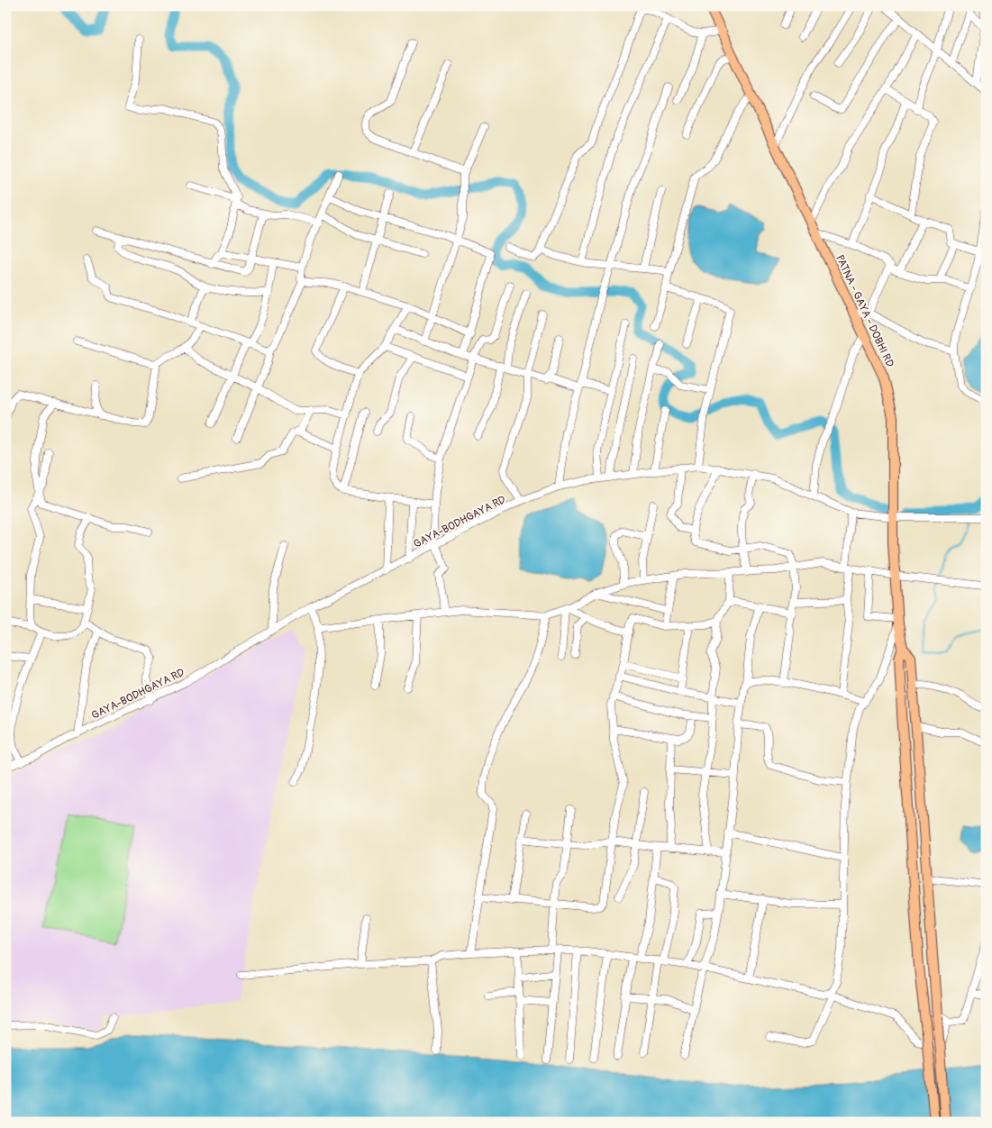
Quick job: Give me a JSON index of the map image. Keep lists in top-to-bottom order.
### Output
{
  "streets": {
    "main road": ["PATNA - GAYA - DOBHI RD"],
    "street": ["GAYA-BODHGAYA RD"]
  },
  "crossings": [
    ["PATNA - GAYA - DOBHI RD", "GAYA-BODHGAYA RD"]
  ]
}
